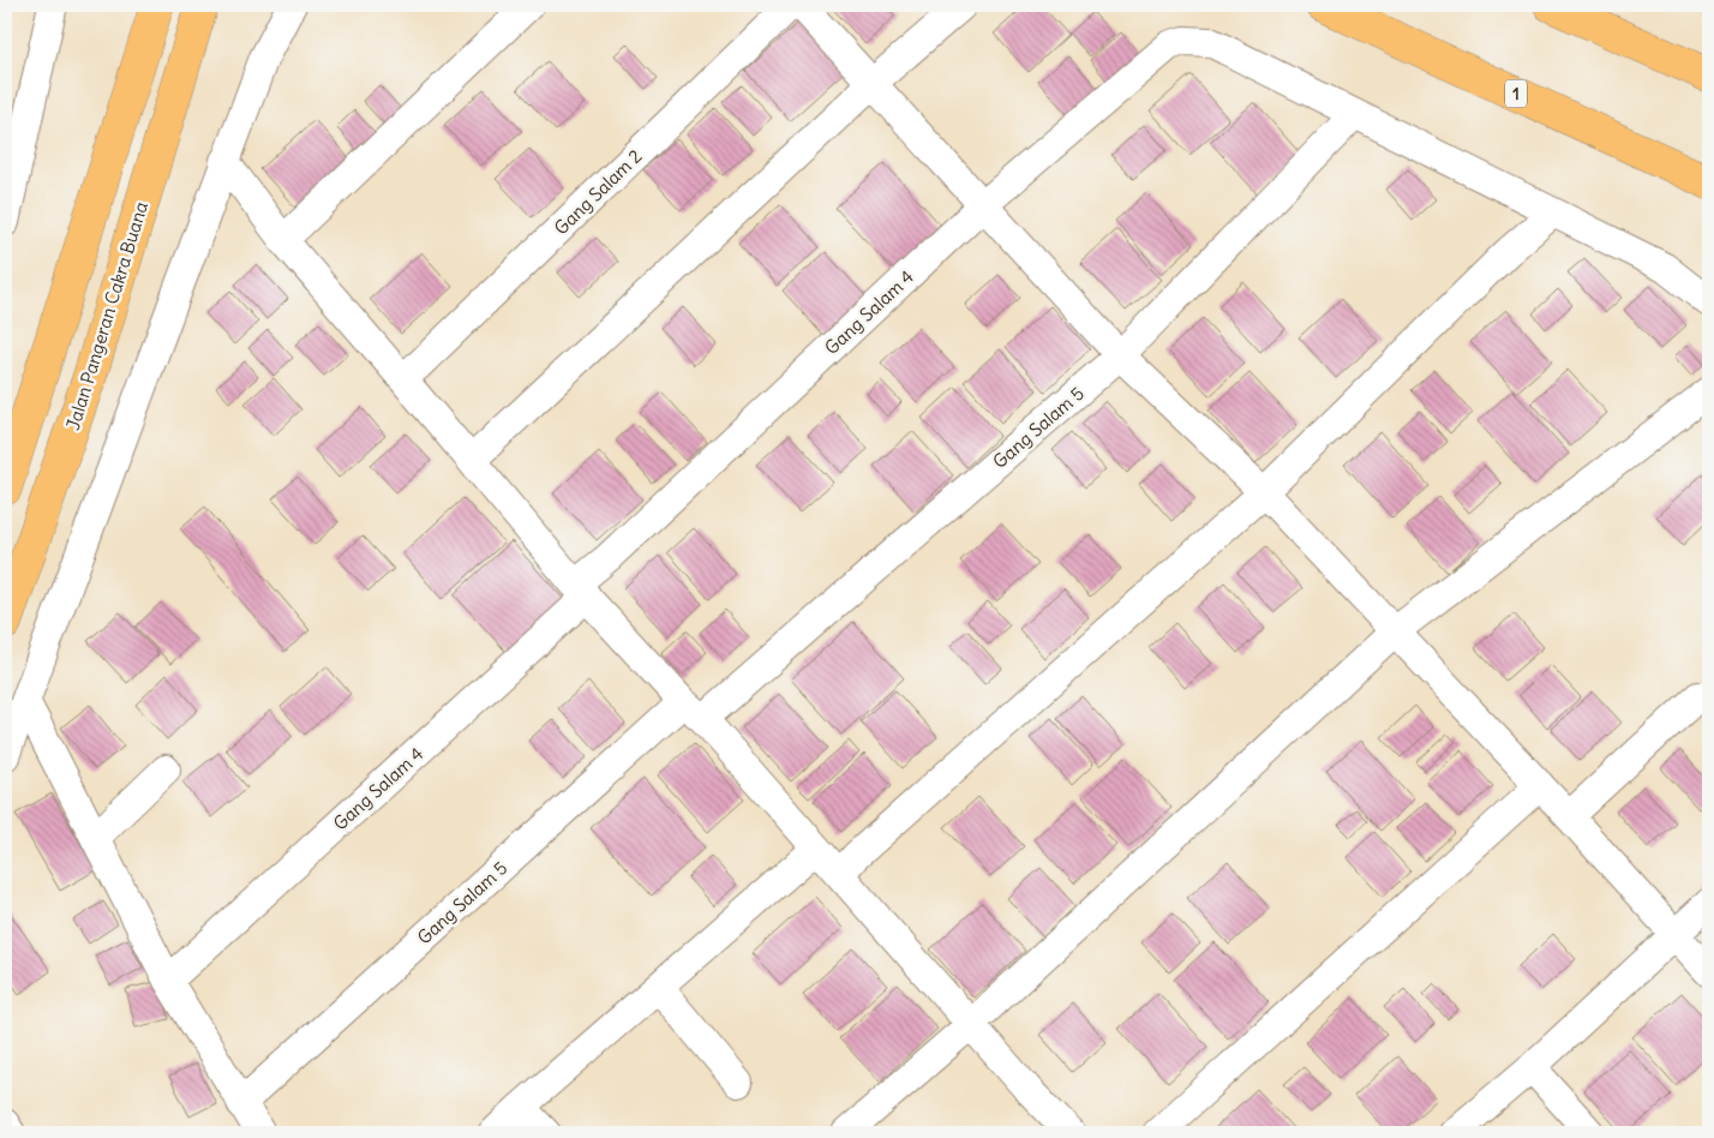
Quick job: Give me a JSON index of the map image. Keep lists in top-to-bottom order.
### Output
{
  "streets": {
    "main road": ["1", "Jalan Pangeran Cakra Buana"],
    "street": ["Gang Salam 2", "Gang Salam 4", "Gang Salam 5"]
  },
  "crossings": [
    ["Gang Salam 4", "Gang Salam 5"]
  ]
}
